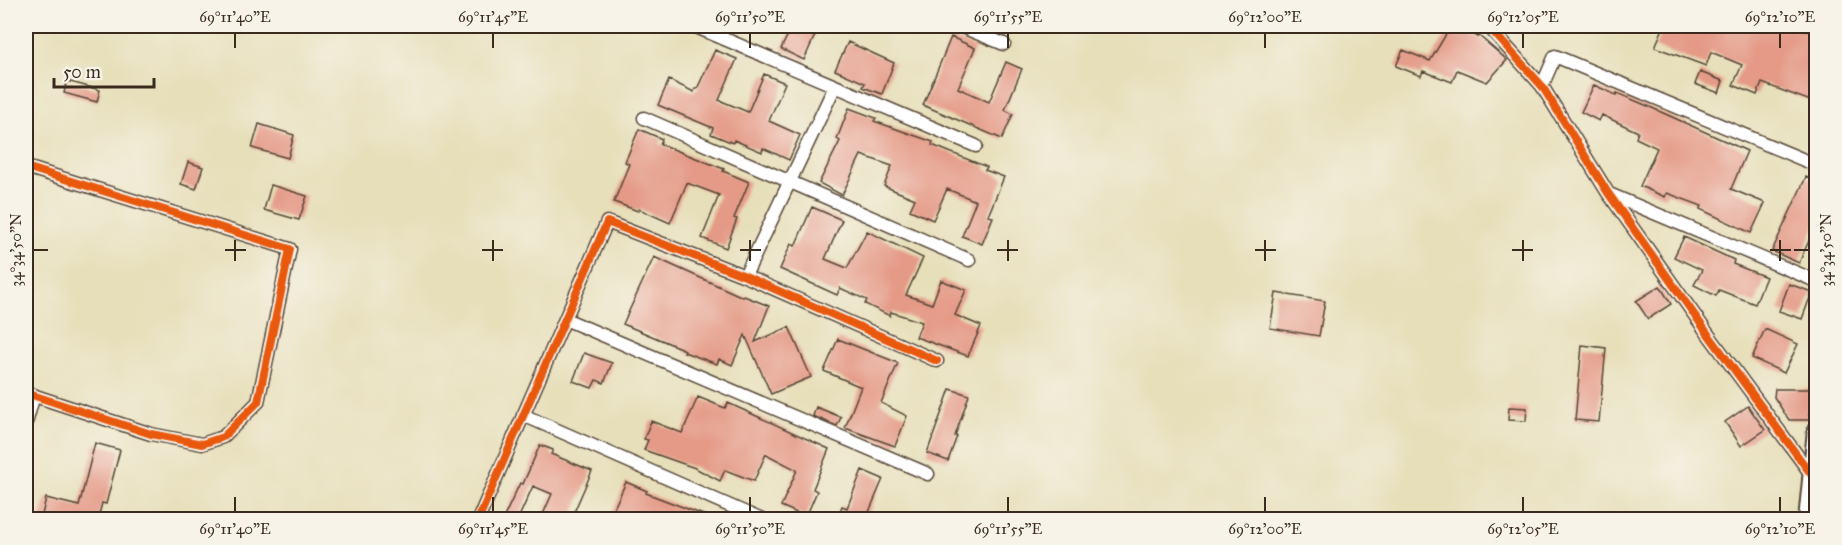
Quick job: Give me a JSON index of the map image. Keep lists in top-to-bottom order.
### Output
{
  "scale_bar": "50 m",
  "coordinates": [
    "69°11'40\"E",
    "69°11'45\"E",
    "69°11'50\"E",
    "69°11'55\"E",
    "69°12'00\"E",
    "69°12'05\"E",
    "69°12'10\"E",
    "34°34'50\"N"
  ]
}
